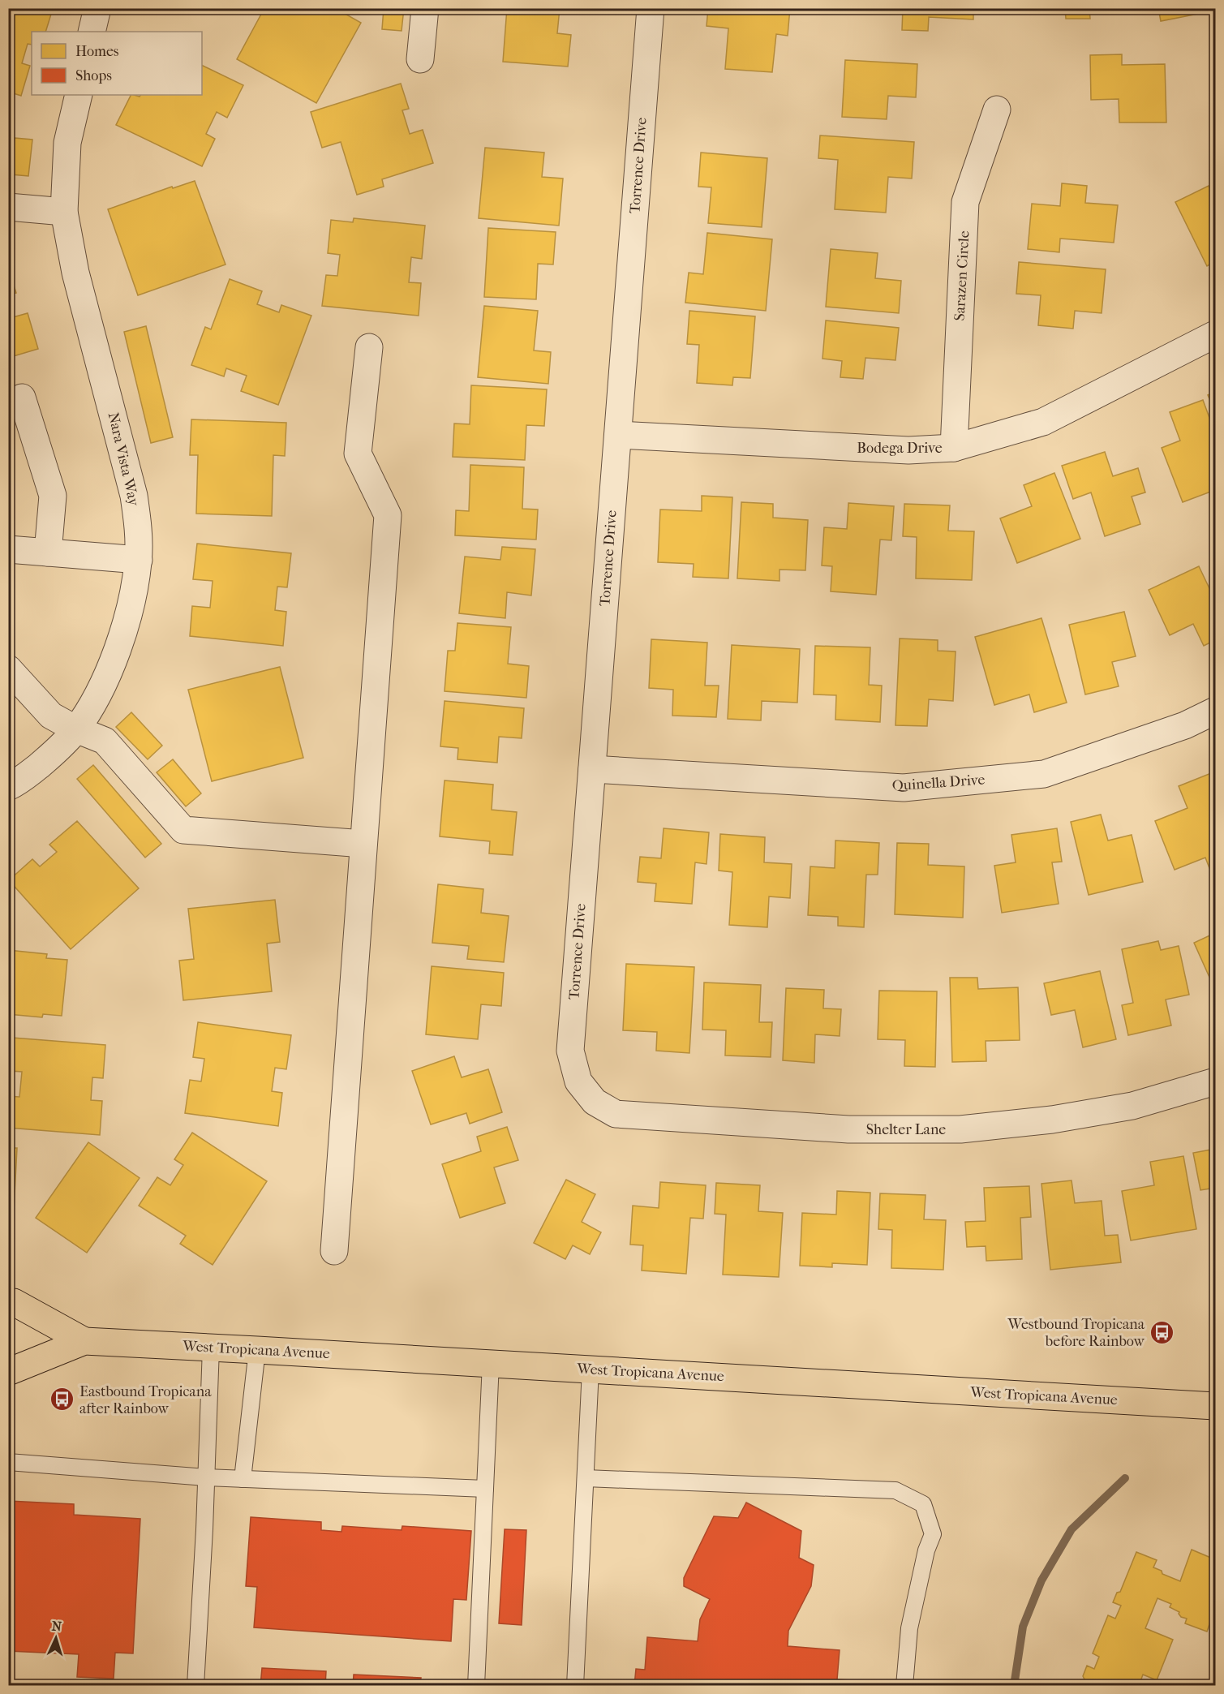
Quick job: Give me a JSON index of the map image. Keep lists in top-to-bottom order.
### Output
{
  "streets": {
    "main road": ["West Tropicana Avenue"],
    "street": [
      "Torrence Drive",
      "Sarazen Circle",
      "Bodega Drive",
      "Nara Vista Way",
      "Quinella Drive",
      "Shelter Lane"
    ]
  },
  "crossings": [
    ["Torrence Drive", "Bodega Drive"],
    ["Torrence Drive", "Quinella Drive"],
    ["Torrence Drive", "Shelter Lane"],
    ["Sarazen Circle", "Bodega Drive"]
  ],
  "places": {
    "bus stop": ["Westbound Tropicana before Rainbow", "Eastbound Tropicana after Rainbow"]
  },
  "legend": ["Homes", "Shops"],
  "north": "top"
}
